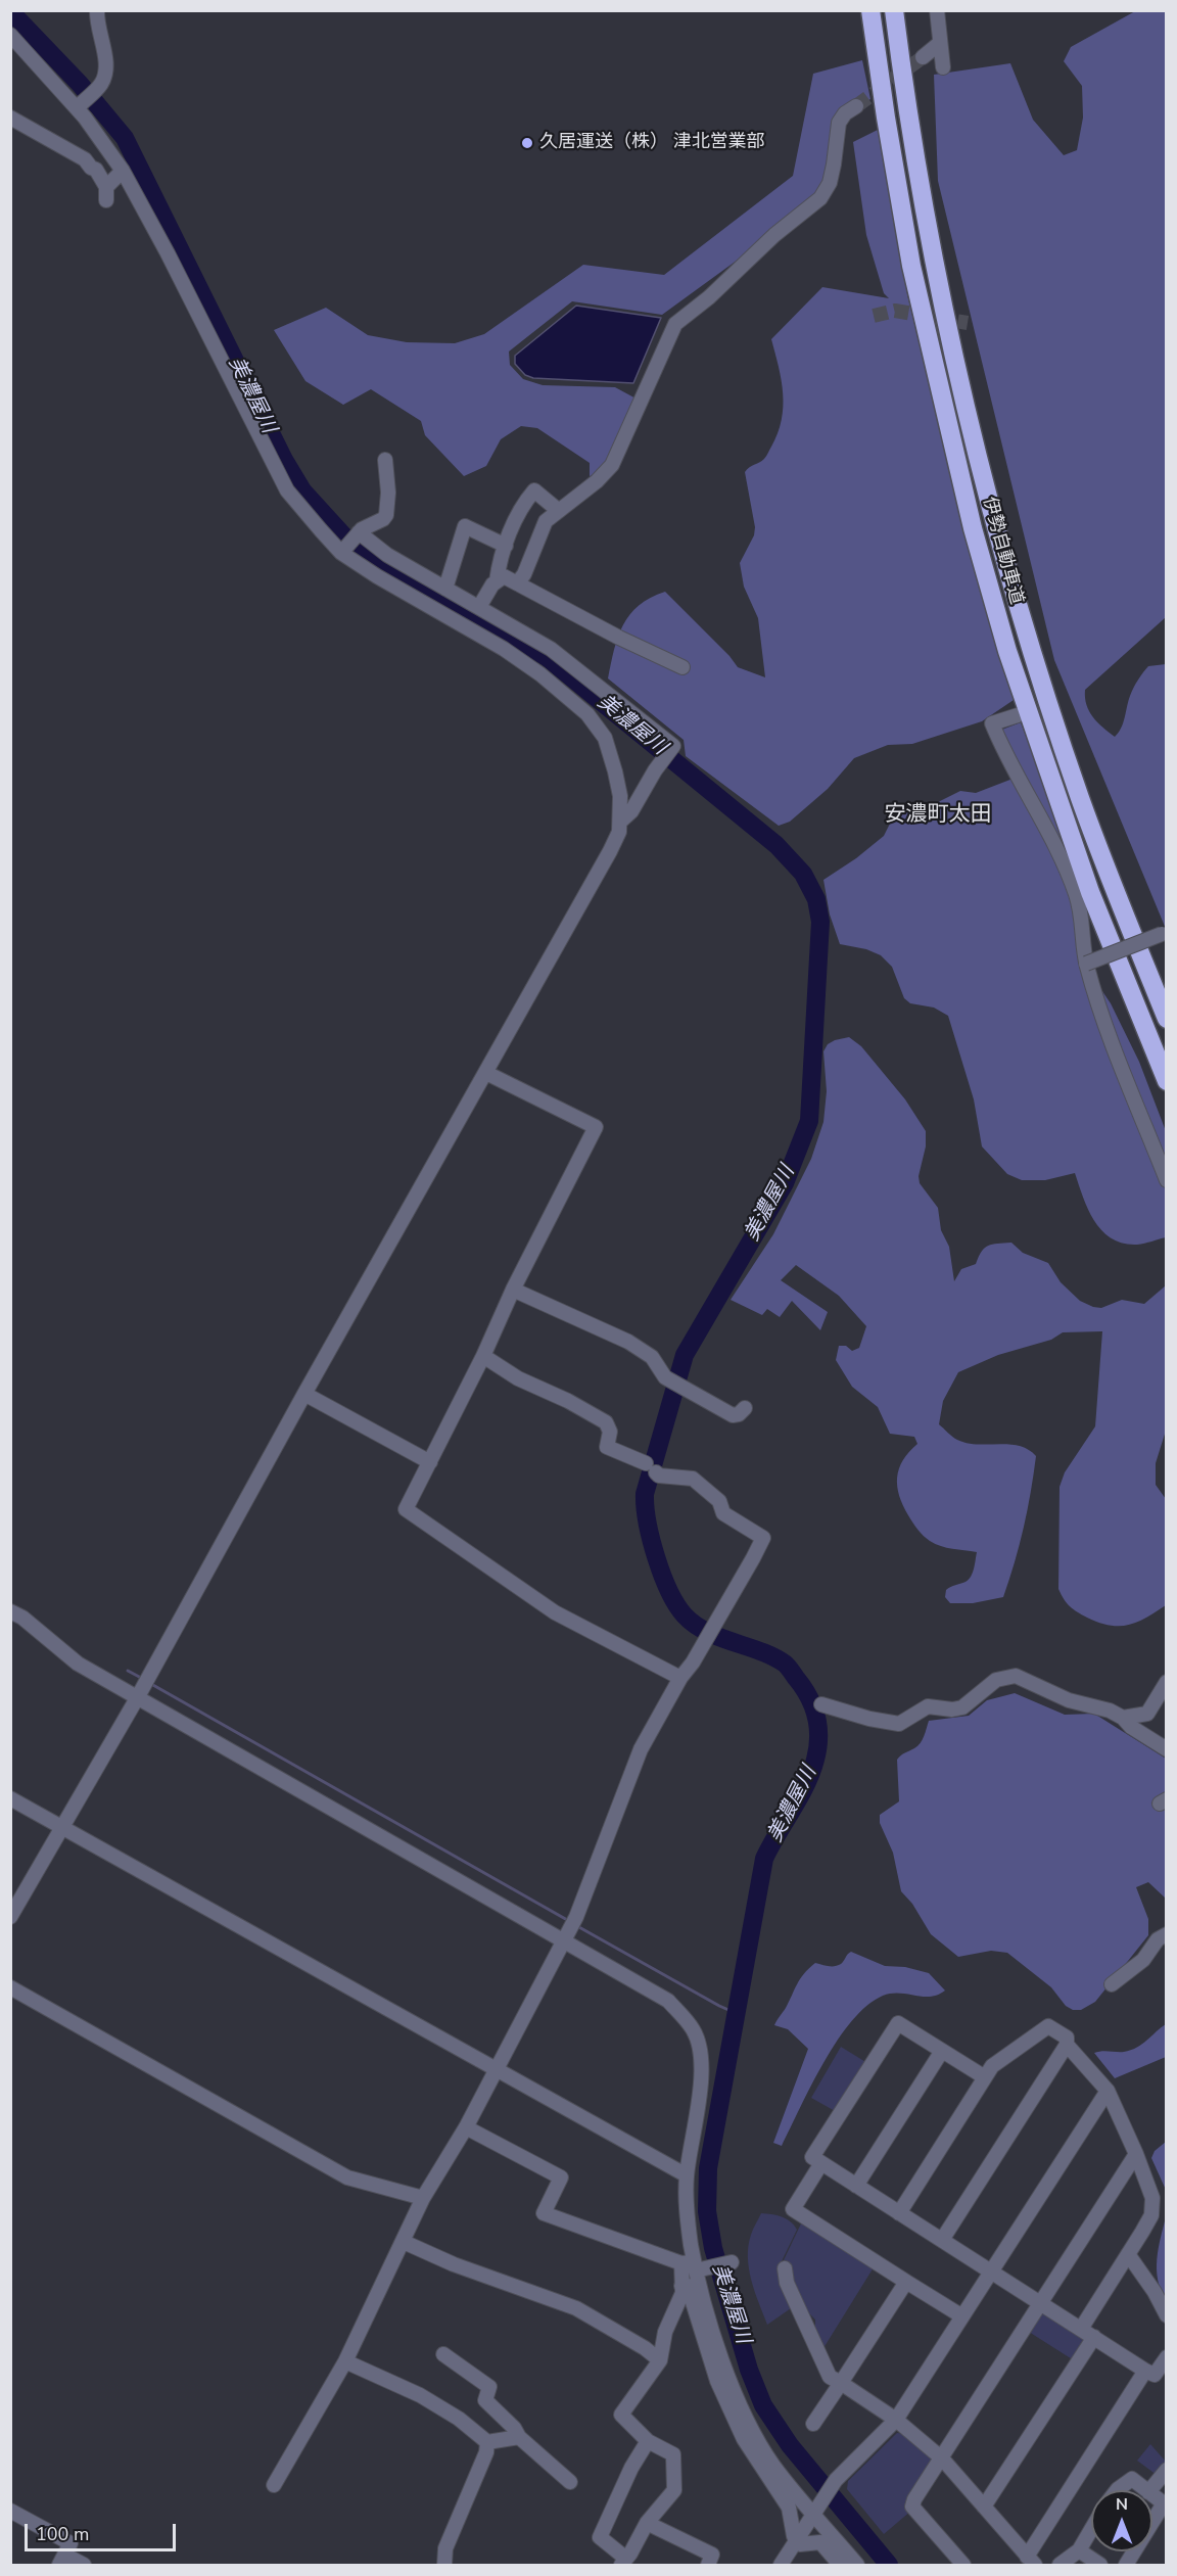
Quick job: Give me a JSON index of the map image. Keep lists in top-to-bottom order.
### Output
{
  "streets": {
    "highway": ["伊勢自動車道"]
  },
  "districts": ["安濃町太田"],
  "water": ["美濃屋川"],
  "places": ["久居運送（株） 津北営業部"],
  "scale_bar": "100 m",
  "north": "top"
}
